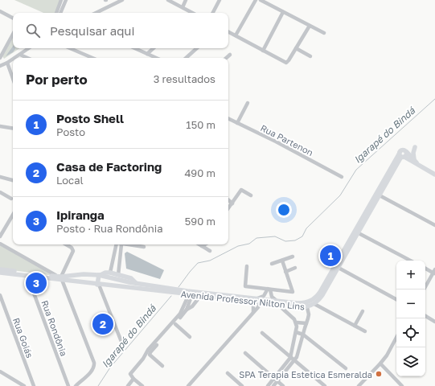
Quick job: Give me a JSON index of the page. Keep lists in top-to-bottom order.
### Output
{
  "streets": {
    "main road": ["Avenida Professor Nilton Lins"],
    "street": ["Rua Partenon", "Rua Rondônia", "Rua Goiás"]
  },
  "crossings": [
    ["Avenida Professor Nilton Lins", "Rua Rondônia"]
  ],
  "water": ["Igarapé do Bindá"],
  "places": ["SPA Terapia Estetica Esmeralda"],
  "page": {
    "search": "Pesquisar aqui",
    "heading": ["Por perto", "3 resultados"],
    "list": [
      {
        "mark": "1",
        "name": "Posto Shell",
        "note": "Posto",
        "value": "150 m"
      },
      {
        "mark": "2",
        "name": "Casa de Factoring",
        "note": "Local",
        "value": "490 m"
      },
      {
        "mark": "3",
        "name": "Ipiranga",
        "note": "Posto · Rua Rondônia",
        "value": "590 m"
      }
    ],
    "pins": ["1", "3", "2"],
    "map_buttons": ["+", "−"]
  }
}
